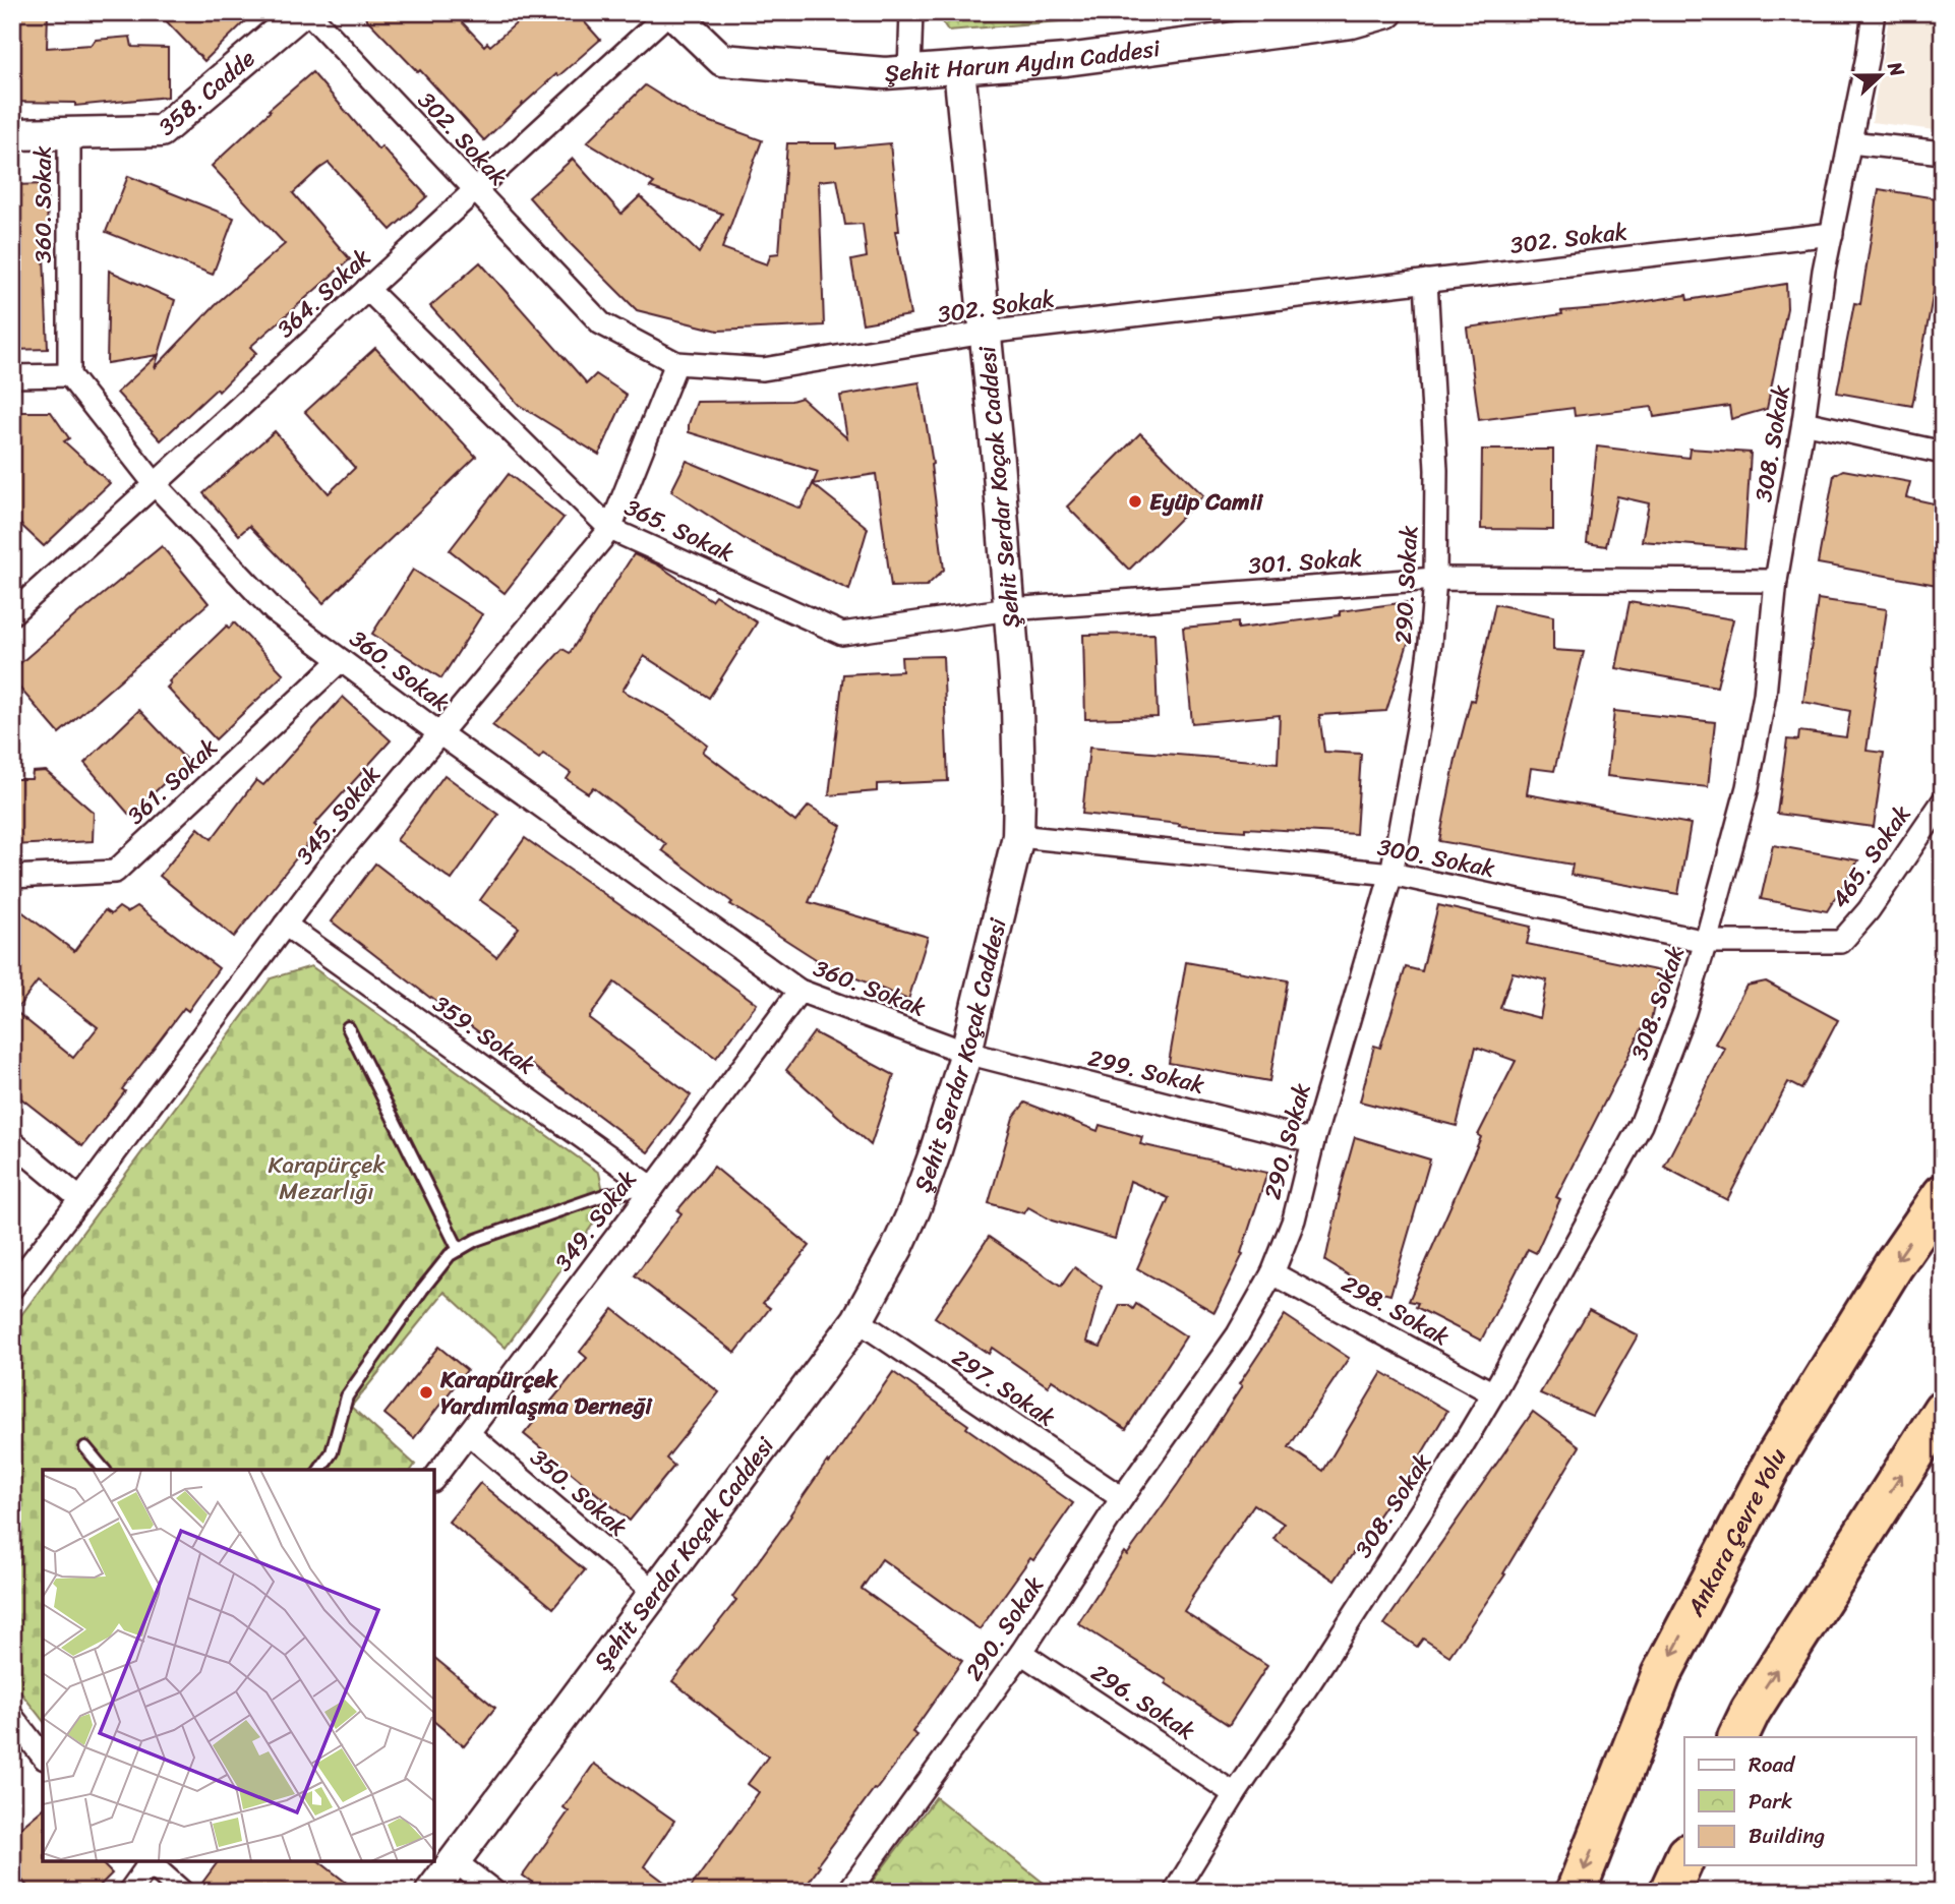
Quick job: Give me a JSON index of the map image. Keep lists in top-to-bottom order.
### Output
{
  "streets": {
    "highway": ["Ankara Çevre Yolu"],
    "street": [
      "Şehit Harun Aydın Caddesi",
      "358. Cadde",
      "302. Sokak",
      "360. Sokak",
      "364. Sokak",
      "308. Sokak",
      "Şehit Serdar Koçak Caddesi",
      "365. Sokak",
      "301. Sokak",
      "290. Sokak",
      "361. Sokak",
      "345. Sokak",
      "465. Sokak",
      "300. Sokak",
      "359. Sokak",
      "299. Sokak",
      "349. Sokak",
      "298. Sokak",
      "297. Sokak",
      "350. Sokak",
      "296. Sokak"
    ]
  },
  "crossings": [
    ["Şehit Harun Aydın Caddesi", "364. Sokak"],
    ["Şehit Harun Aydın Caddesi", "Şehit Serdar Koçak Caddesi"],
    ["358. Cadde", "360. Sokak"],
    ["302. Sokak", "364. Sokak"],
    ["302. Sokak", "308. Sokak"],
    ["302. Sokak", "Şehit Serdar Koçak Caddesi"],
    ["302. Sokak", "290. Sokak"],
    ["302. Sokak", "345. Sokak"],
    ["360. Sokak", "364. Sokak"],
    ["360. Sokak", "Şehit Serdar Koçak Caddesi"],
    ["360. Sokak", "361. Sokak"],
    ["360. Sokak", "345. Sokak"],
    ["360. Sokak", "299. Sokak"],
    ["360. Sokak", "349. Sokak"],
    ["364. Sokak", "365. Sokak"],
    ["308. Sokak", "301. Sokak"],
    ["308. Sokak", "300. Sokak"],
    ["308. Sokak", "298. Sokak"],
    ["308. Sokak", "296. Sokak"],
    ["Şehit Serdar Koçak Caddesi", "365. Sokak"],
    ["Şehit Serdar Koçak Caddesi", "301. Sokak"],
    ["Şehit Serdar Koçak Caddesi", "300. Sokak"],
    ["Şehit Serdar Koçak Caddesi", "299. Sokak"],
    ["Şehit Serdar Koçak Caddesi", "297. Sokak"],
    ["Şehit Serdar Koçak Caddesi", "350. Sokak"],
    ["365. Sokak", "301. Sokak"],
    ["365. Sokak", "345. Sokak"],
    ["301. Sokak", "290. Sokak"],
    ["290. Sokak", "300. Sokak"],
    ["290. Sokak", "299. Sokak"],
    ["290. Sokak", "298. Sokak"],
    ["290. Sokak", "297. Sokak"],
    ["290. Sokak", "296. Sokak"],
    ["345. Sokak", "359. Sokak"],
    ["465. Sokak", "300. Sokak"],
    ["359. Sokak", "349. Sokak"],
    ["349. Sokak", "350. Sokak"]
  ],
  "parks": ["Karapürçek Mezarlığı"],
  "places": ["Eyüp Camii", "Karapürçek Yardımlaşma Derneği"],
  "legend": ["Road", "Park", "Building"],
  "north": "right"
}
